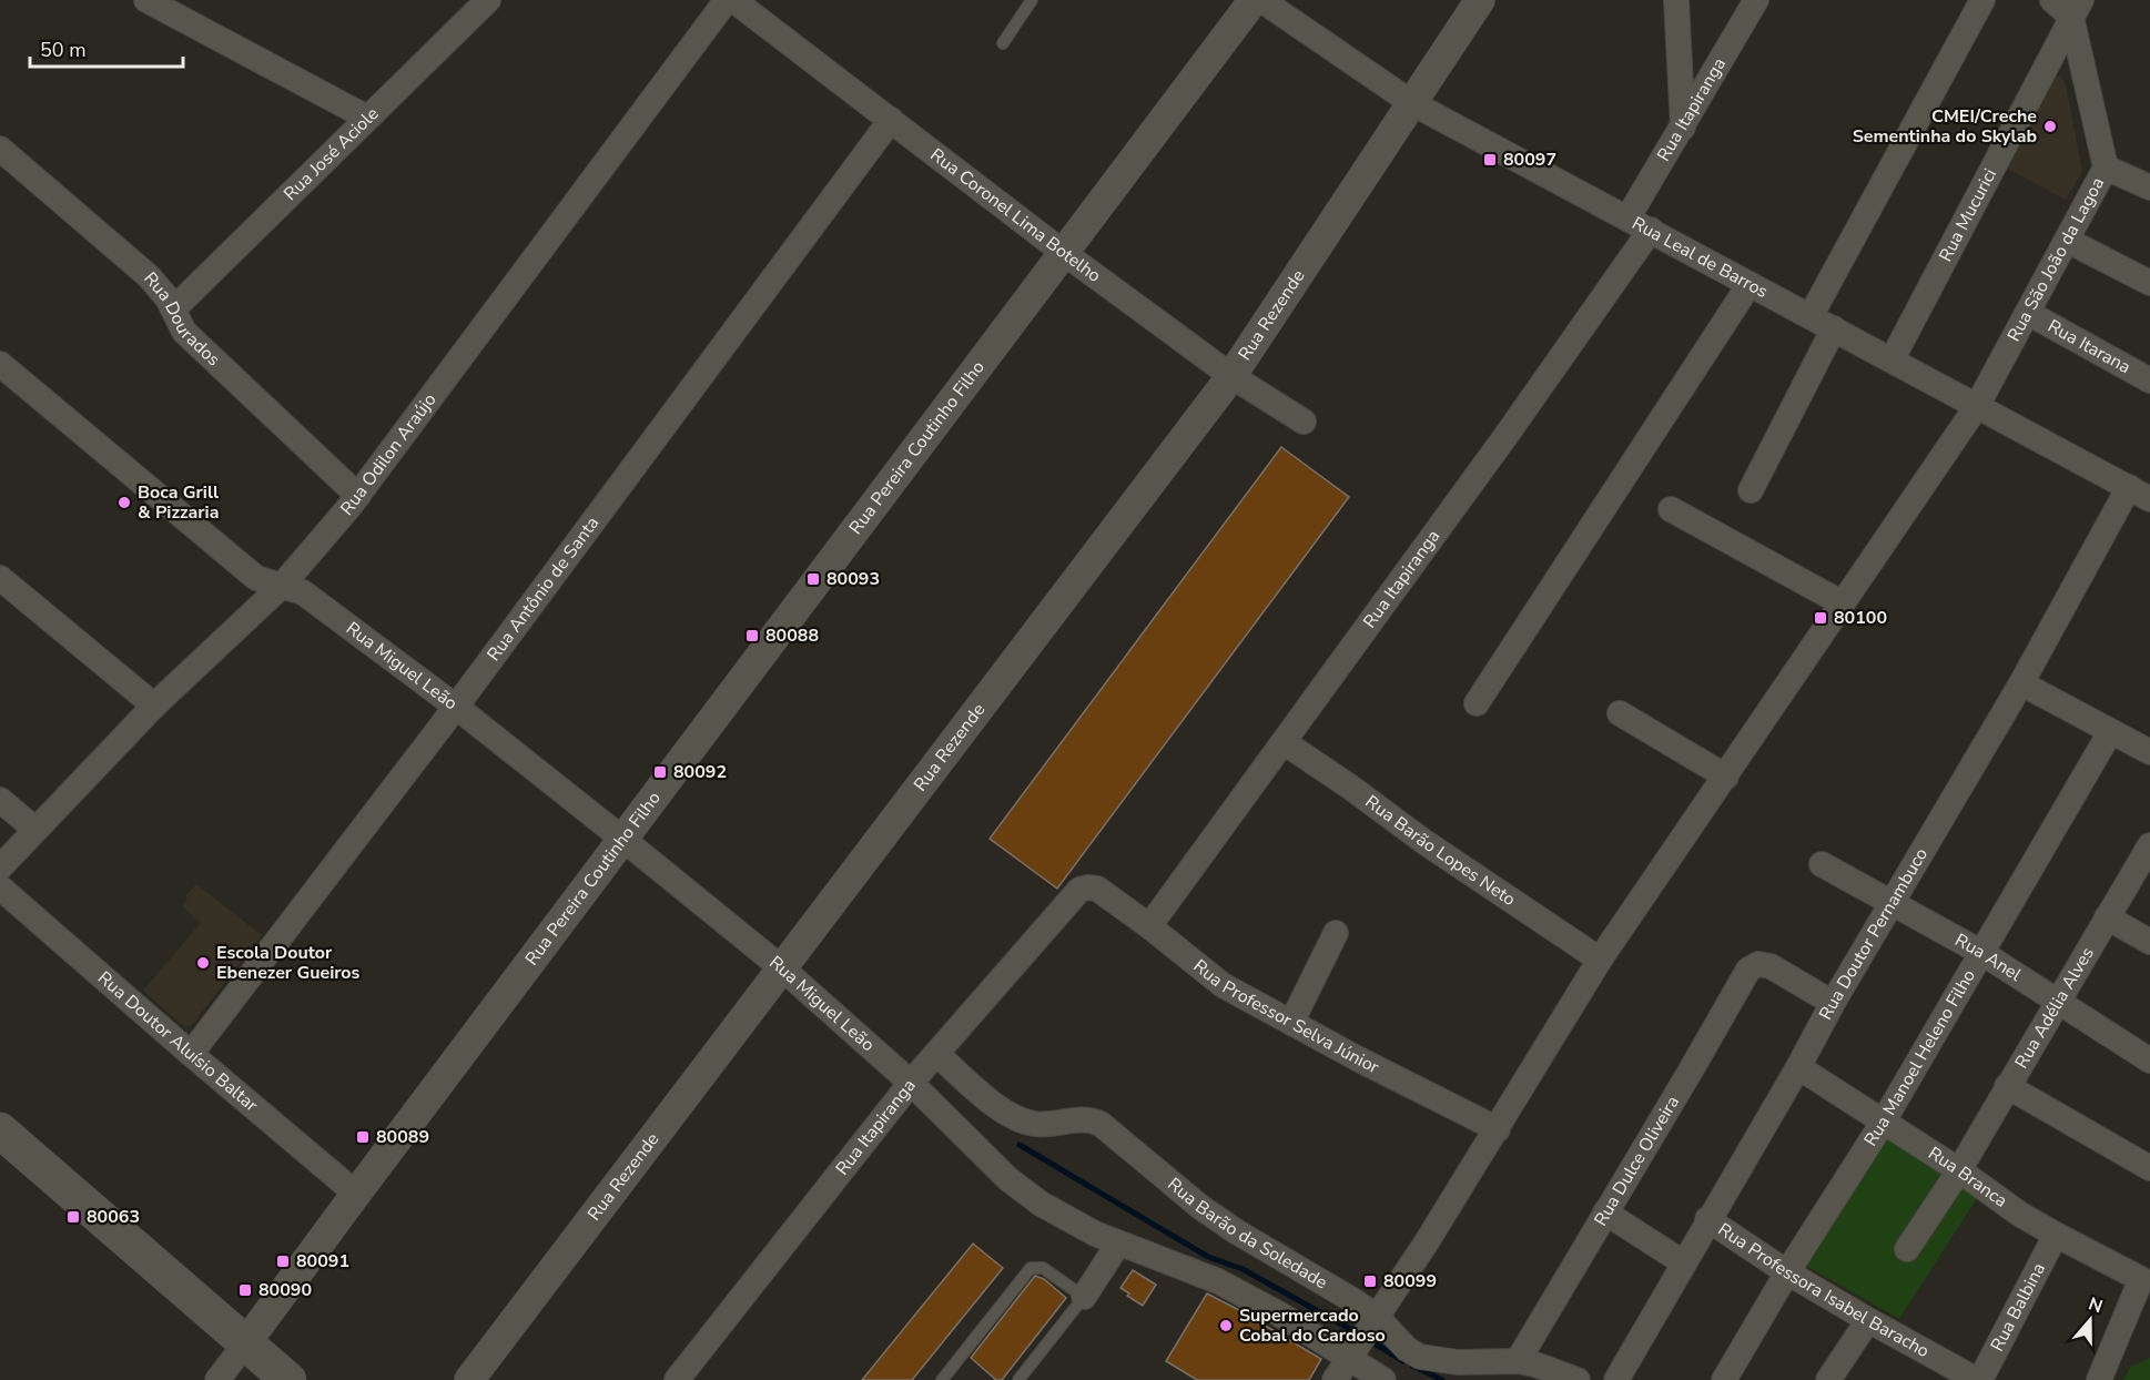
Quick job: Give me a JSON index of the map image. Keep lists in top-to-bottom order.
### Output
{
  "streets": {
    "street": [
      "Rua Itapiranga",
      "Rua José Aciole",
      "Rua Coronel Lima Botelho",
      "Rua Mucurici",
      "Rua Leal de Barros",
      "Rua São João da Lagoa",
      "Rua Rezende",
      "Rua Dourados",
      "Rua Itarana",
      "Rua Pereira Coutinho Filho",
      "Rua Odilon Araújo",
      "Rua Antônio de Santa",
      "Rua Miguel Leão",
      "Rua Barão Lopes Neto",
      "Rua Doutor Pernambuco",
      "Rua Anel",
      "Rua Adélia Alves",
      "Rua Professor Selva Júnior",
      "Rua Doutor Aluísio Baltar",
      "Rua Manoel Heleno Filho",
      "Rua Dulce Oliveira",
      "Rua Branca",
      "Rua Barão da Soledade",
      "Rua Professora Isabel Baracho",
      "Rua Balbina"
    ]
  },
  "crossings": [
    ["Rua Itapiranga", "Rua Leal de Barros"],
    ["Rua Itapiranga", "Rua Miguel Leão"],
    ["Rua Itapiranga", "Rua Barão Lopes Neto"],
    ["Rua Itapiranga", "Rua Professor Selva Júnior"],
    ["Rua Itapiranga", "Rua Barão da Soledade"],
    ["Rua José Aciole", "Rua Dourados"],
    ["Rua Coronel Lima Botelho", "Rua Rezende"],
    ["Rua Coronel Lima Botelho", "Rua Pereira Coutinho Filho"],
    ["Rua Coronel Lima Botelho", "Rua Antônio de Santa"],
    ["Rua Mucurici", "Rua Leal de Barros"],
    ["Rua Mucurici", "Rua São João da Lagoa"],
    ["Rua Leal de Barros", "Rua São João da Lagoa"],
    ["Rua Leal de Barros", "Rua Rezende"],
    ["Rua Leal de Barros", "Rua Doutor Pernambuco"],
    ["Rua São João da Lagoa", "Rua Itarana"],
    ["Rua São João da Lagoa", "Rua Miguel Leão"],
    ["Rua São João da Lagoa", "Rua Barão Lopes Neto"],
    ["Rua São João da Lagoa", "Rua Professor Selva Júnior"],
    ["Rua São João da Lagoa", "Rua Barão da Soledade"],
    ["Rua Rezende", "Rua Miguel Leão"],
    ["Rua Dourados", "Rua Odilon Araújo"],
    ["Rua Pereira Coutinho Filho", "Rua Miguel Leão"],
    ["Rua Pereira Coutinho Filho", "Rua Doutor Aluísio Baltar"],
    ["Rua Odilon Araújo", "Rua Miguel Leão"],
    ["Rua Antônio de Santa", "Rua Miguel Leão"],
    ["Rua Antônio de Santa", "Rua Doutor Aluísio Baltar"],
    ["Rua Doutor Pernambuco", "Rua Anel"],
    ["Rua Doutor Pernambuco", "Rua Dulce Oliveira"],
    ["Rua Doutor Pernambuco", "Rua Branca"],
    ["Rua Doutor Pernambuco", "Rua Professora Isabel Baracho"],
    ["Rua Anel", "Rua Adélia Alves"],
    ["Rua Anel", "Rua Manoel Heleno Filho"],
    ["Rua Adélia Alves", "Rua Branca"],
    ["Rua Manoel Heleno Filho", "Rua Branca"],
    ["Rua Manoel Heleno Filho", "Rua Professora Isabel Baracho"],
    ["Rua Dulce Oliveira", "Rua Barão da Soledade"],
    ["Rua Branca", "Rua Balbina"],
    ["Rua Professora Isabel Baracho", "Rua Balbina"]
  ],
  "places": {
    "other": [
      "CMEI/Creche Sementinha do Skylab",
      "Boca Grill & Pizzaria",
      "Escola Doutor Ebenezer Gueiros",
      "Supermercado Cobal do Cardoso"
    ],
    "transit": [
      "80097",
      "80093",
      "80100",
      "80088",
      "80092",
      "80089",
      "80063",
      "80091",
      "80099",
      "80090"
    ]
  },
  "scale_bar": "50 m",
  "north": "top"
}
